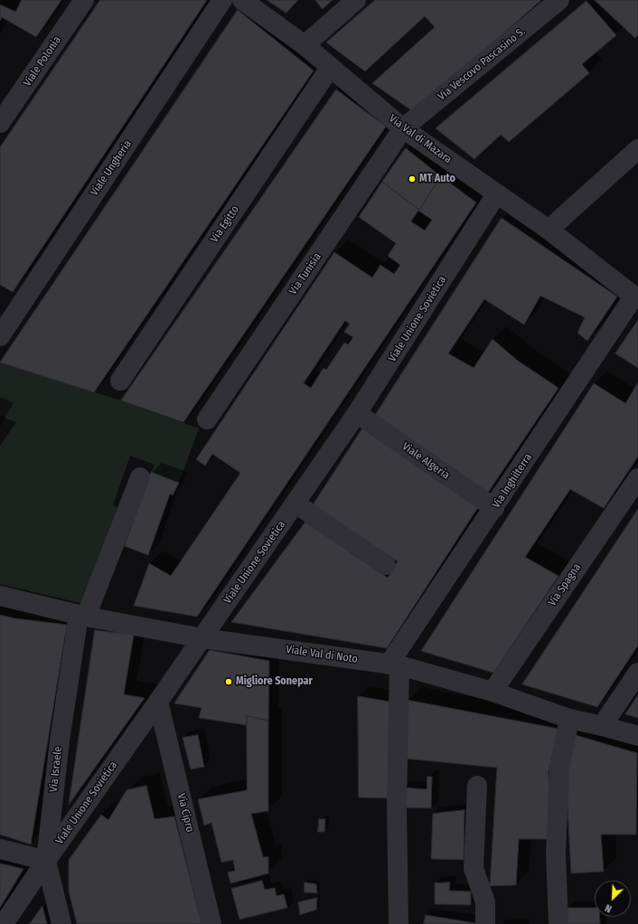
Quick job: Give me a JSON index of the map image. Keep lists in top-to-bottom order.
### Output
{
  "streets": {
    "street": [
      "Viale Polonia",
      "Via Vescovo Pascasino S.",
      "Via Val di Mazara",
      "Viale Ungheria",
      "Via Egitto",
      "Via Tunisia",
      "Viale Unione Sovietica",
      "Viale Algeria",
      "Via Inghilterra",
      "Via Spagna",
      "Viale Val di Noto",
      "Via Israele",
      "Via Cipro"
    ]
  },
  "crossings": [
    ["Via Vescovo Pascasino S.", "Via Val di Mazara"],
    ["Via Vescovo Pascasino S.", "Via Tunisia"],
    ["Via Val di Mazara", "Via Egitto"],
    ["Via Val di Mazara", "Via Tunisia"],
    ["Via Val di Mazara", "Viale Unione Sovietica"],
    ["Via Val di Mazara", "Via Inghilterra"],
    ["Viale Unione Sovietica", "Viale Algeria"],
    ["Viale Unione Sovietica", "Viale Val di Noto"],
    ["Viale Unione Sovietica", "Via Israele"],
    ["Viale Unione Sovietica", "Via Cipro"],
    ["Viale Algeria", "Via Inghilterra"],
    ["Via Inghilterra", "Viale Val di Noto"],
    ["Via Spagna", "Viale Val di Noto"],
    ["Viale Val di Noto", "Via Israele"]
  ],
  "places": ["MT Auto", "Migliore Sonepar"],
  "north": "bottom left"
}
